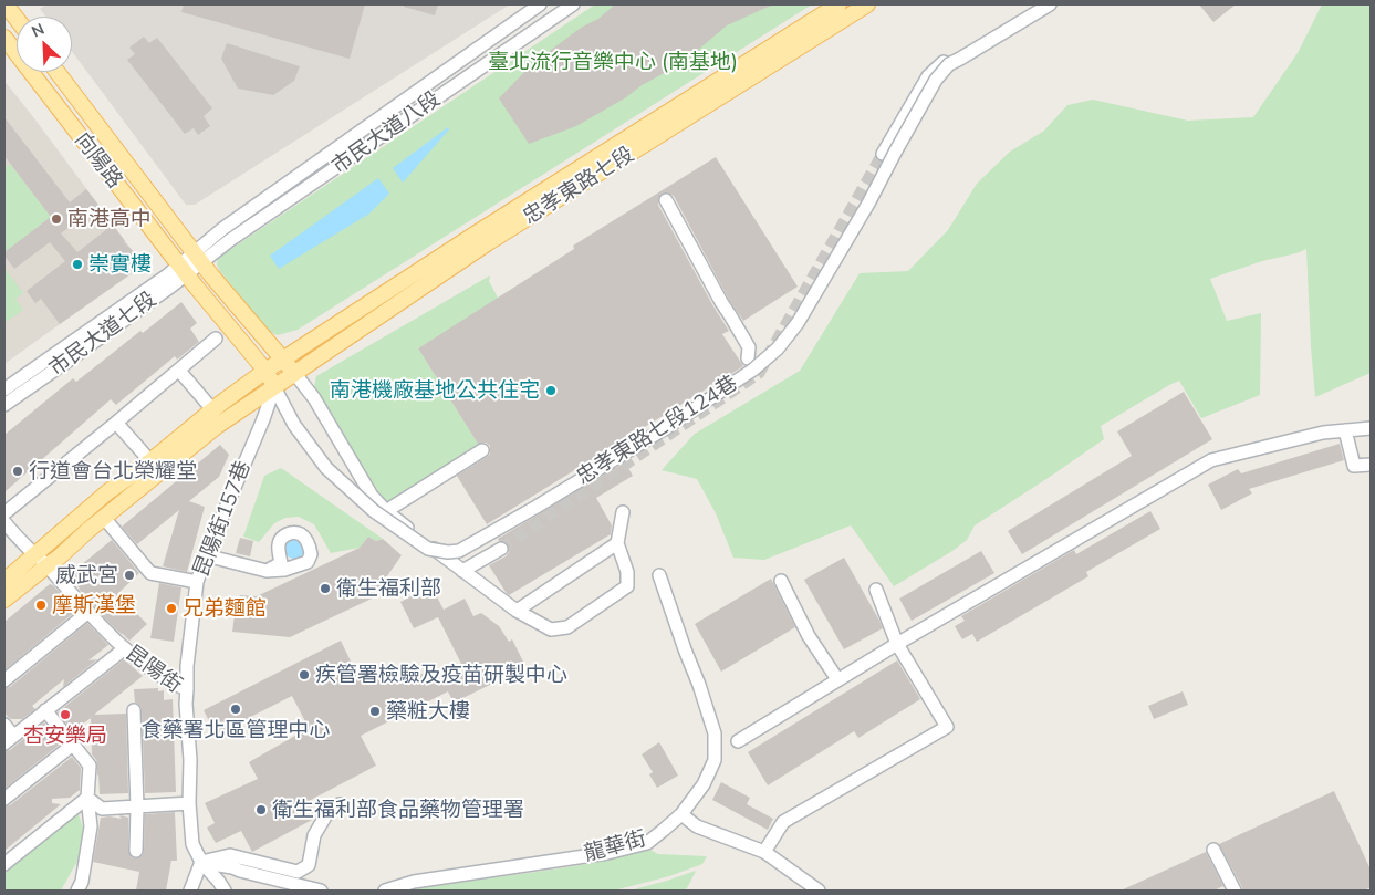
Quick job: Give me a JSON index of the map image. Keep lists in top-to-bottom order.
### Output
{
  "streets": {
    "main road": ["向陽路", "忠孝東路七段"],
    "street": [
      "市民大道八段",
      "市民大道七段",
      "忠孝東路七段124巷",
      "昆陽街157巷",
      "昆陽街",
      "龍華街"
    ]
  },
  "crossings": [
    ["市民大道八段", "向陽路"],
    ["市民大道八段", "市民大道七段"],
    ["向陽路", "忠孝東路七段"],
    ["向陽路", "市民大道七段"],
    ["向陽路", "忠孝東路七段124巷"],
    ["向陽路", "昆陽街157巷"],
    ["忠孝東路七段", "忠孝東路七段124巷"],
    ["忠孝東路七段", "昆陽街157巷"],
    ["忠孝東路七段", "昆陽街"],
    ["忠孝東路七段124巷", "昆陽街157巷"],
    ["昆陽街157巷", "昆陽街"]
  ],
  "parks": ["臺北流行音樂中心 (南基地)"],
  "places": [
    "南港高中",
    "崇實樓",
    "南港機廠基地公共住宅",
    "行道會台北榮耀堂",
    "威武宮",
    "衛生福利部",
    "摩斯漢堡",
    "兄弟麵館",
    "疾管署檢驗及疫苗研製中心",
    "食藥署北區管理中心",
    "藥粧大樓",
    "杏安樂局",
    "衛生福利部食品藥物管理署"
  ],
  "north": "top left"
}
